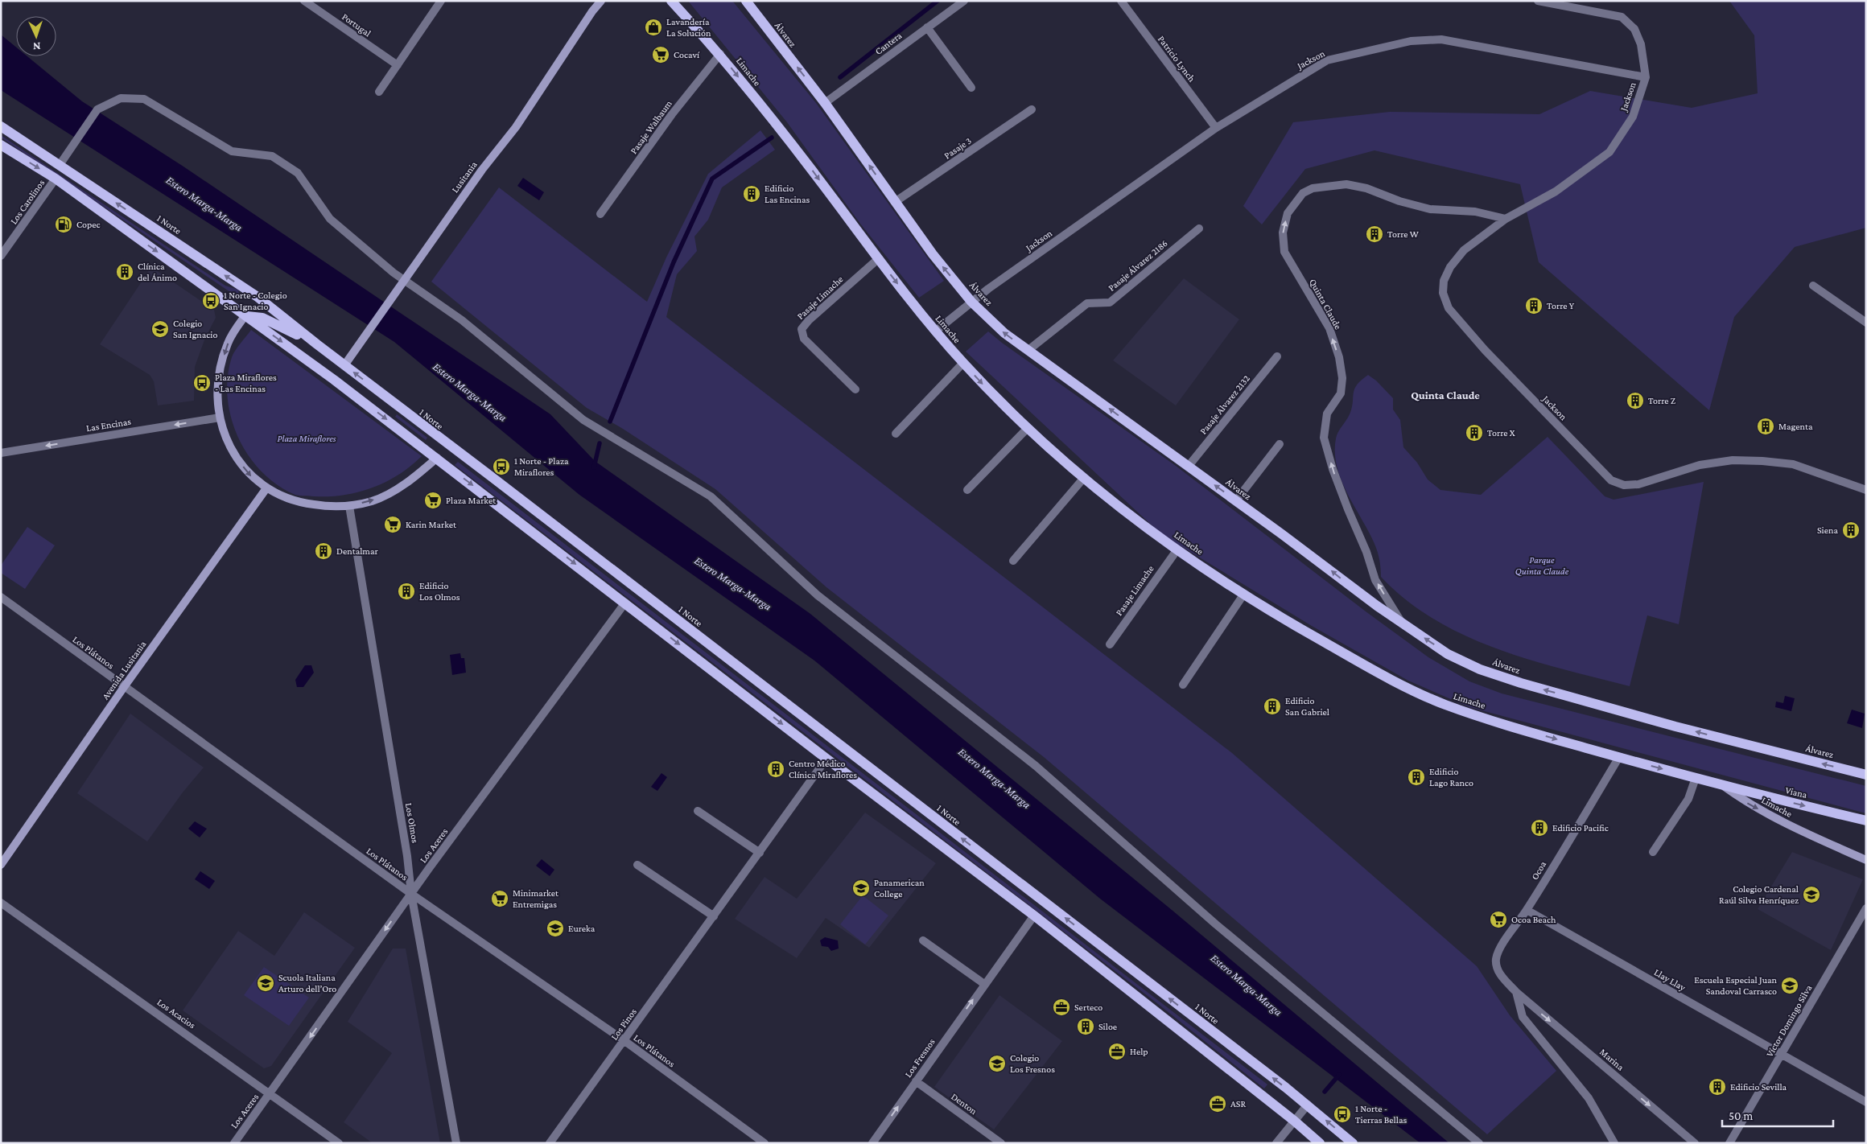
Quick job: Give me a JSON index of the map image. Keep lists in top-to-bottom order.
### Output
{
  "streets": {
    "main road": [
      "Álvarez",
      "Limache",
      "1 Norte",
      "Viana"
    ],
    "street": [
      "Portugal",
      "Cantera",
      "Patricio Lynch",
      "Jackson",
      "Pasaje Walbaum",
      "Pasaje 3",
      "Lusitania",
      "Los Carolinos",
      "Pasaje Álvarez 2186",
      "Pasaje Limache",
      "Quinta Claude",
      "Pasaje Álvarez 2132",
      "Las Encinas",
      "Los Plátanos",
      "Avenida Lusitania",
      "Los Olmos",
      "Los Aceres",
      "Ocoa",
      "Llay Llay",
      "Los Acacios",
      "Víctor Domingo Silva",
      "Los Pinos",
      "Los Fresnos",
      "Marina",
      "Denton"
    ]
  },
  "crossings": [
    ["Álvarez", "Cantera"],
    ["Álvarez", "Jackson"],
    ["Álvarez", "Pasaje 3"],
    ["Álvarez", "Pasaje Álvarez 2186"],
    ["Álvarez", "Quinta Claude"],
    ["Álvarez", "Pasaje Álvarez 2132"],
    ["Patricio Lynch", "Jackson"],
    ["Jackson", "Limache"],
    ["Jackson", "Quinta Claude"],
    ["Limache", "Pasaje Walbaum"],
    ["Limache", "Pasaje Limache"],
    ["Limache", "Viana"],
    ["Limache", "Ocoa"],
    ["Lusitania", "1 Norte"],
    ["Los Plátanos", "Avenida Lusitania"],
    ["Los Plátanos", "Los Olmos"],
    ["Los Plátanos", "Los Aceres"],
    ["Los Plátanos", "Los Pinos"],
    ["Los Olmos", "Los Aceres"],
    ["Los Aceres", "Los Acacios"],
    ["Ocoa", "Llay Llay"],
    ["Ocoa", "Marina"],
    ["Llay Llay", "Víctor Domingo Silva"],
    ["Los Fresnos", "Denton"]
  ],
  "one_way": [
    "Álvarez",
    "Limache",
    "Las Encinas",
    "Viana",
    "Los Aceres",
    "Los Fresnos"
  ],
  "districts": ["Quinta Claude"],
  "water": ["Estero Marga-Marga"],
  "parks": ["Plaza Miraflores", "Parque Quinta Claude"],
  "places": {
    "shop": ["Lavandería La Solución"],
    "supermarket": [
      "Cocaví",
      "Plaza Market",
      "Karin Market",
      "Minimarket Entremigas",
      "Ocoa Beach"
    ],
    "building": [
      "Edificio Las Encinas",
      "Torre W",
      "Clínica del Ánimo",
      "Torre Y",
      "Torre Z",
      "Magenta",
      "Torre X",
      "Siena",
      "Dentalmar",
      "Edificio Los Olmos",
      "Edificio San Gabriel",
      "Centro Médico Clínica Miraflores",
      "Edificio Lago Ranco",
      "Edificio Pacific",
      "Siloe",
      "Edificio Sevilla"
    ],
    "fuel station": ["Copec"],
    "bus stop": [
      "1 Norte - Colegio San Ignacio",
      "Plaza Miraflores - Las Encinas",
      "1 Norte - Plaza Miraflores",
      "1 Norte - Tierras Bellas"
    ],
    "school or university": [
      "Colegio San Ignacio",
      "Panamerican College",
      "Colegio Cardenal Raúl Silva Henríquez",
      "Eureka",
      "Scuola Italiana Arturo dell’Oro",
      "Escuela Especial Juan Sandoval Carrasco",
      "Colegio Los Fresnos"
    ],
    "office": ["Serteco", "Help", "ASR"]
  },
  "scale_bar": "50 m",
  "north": "bottom"
}
